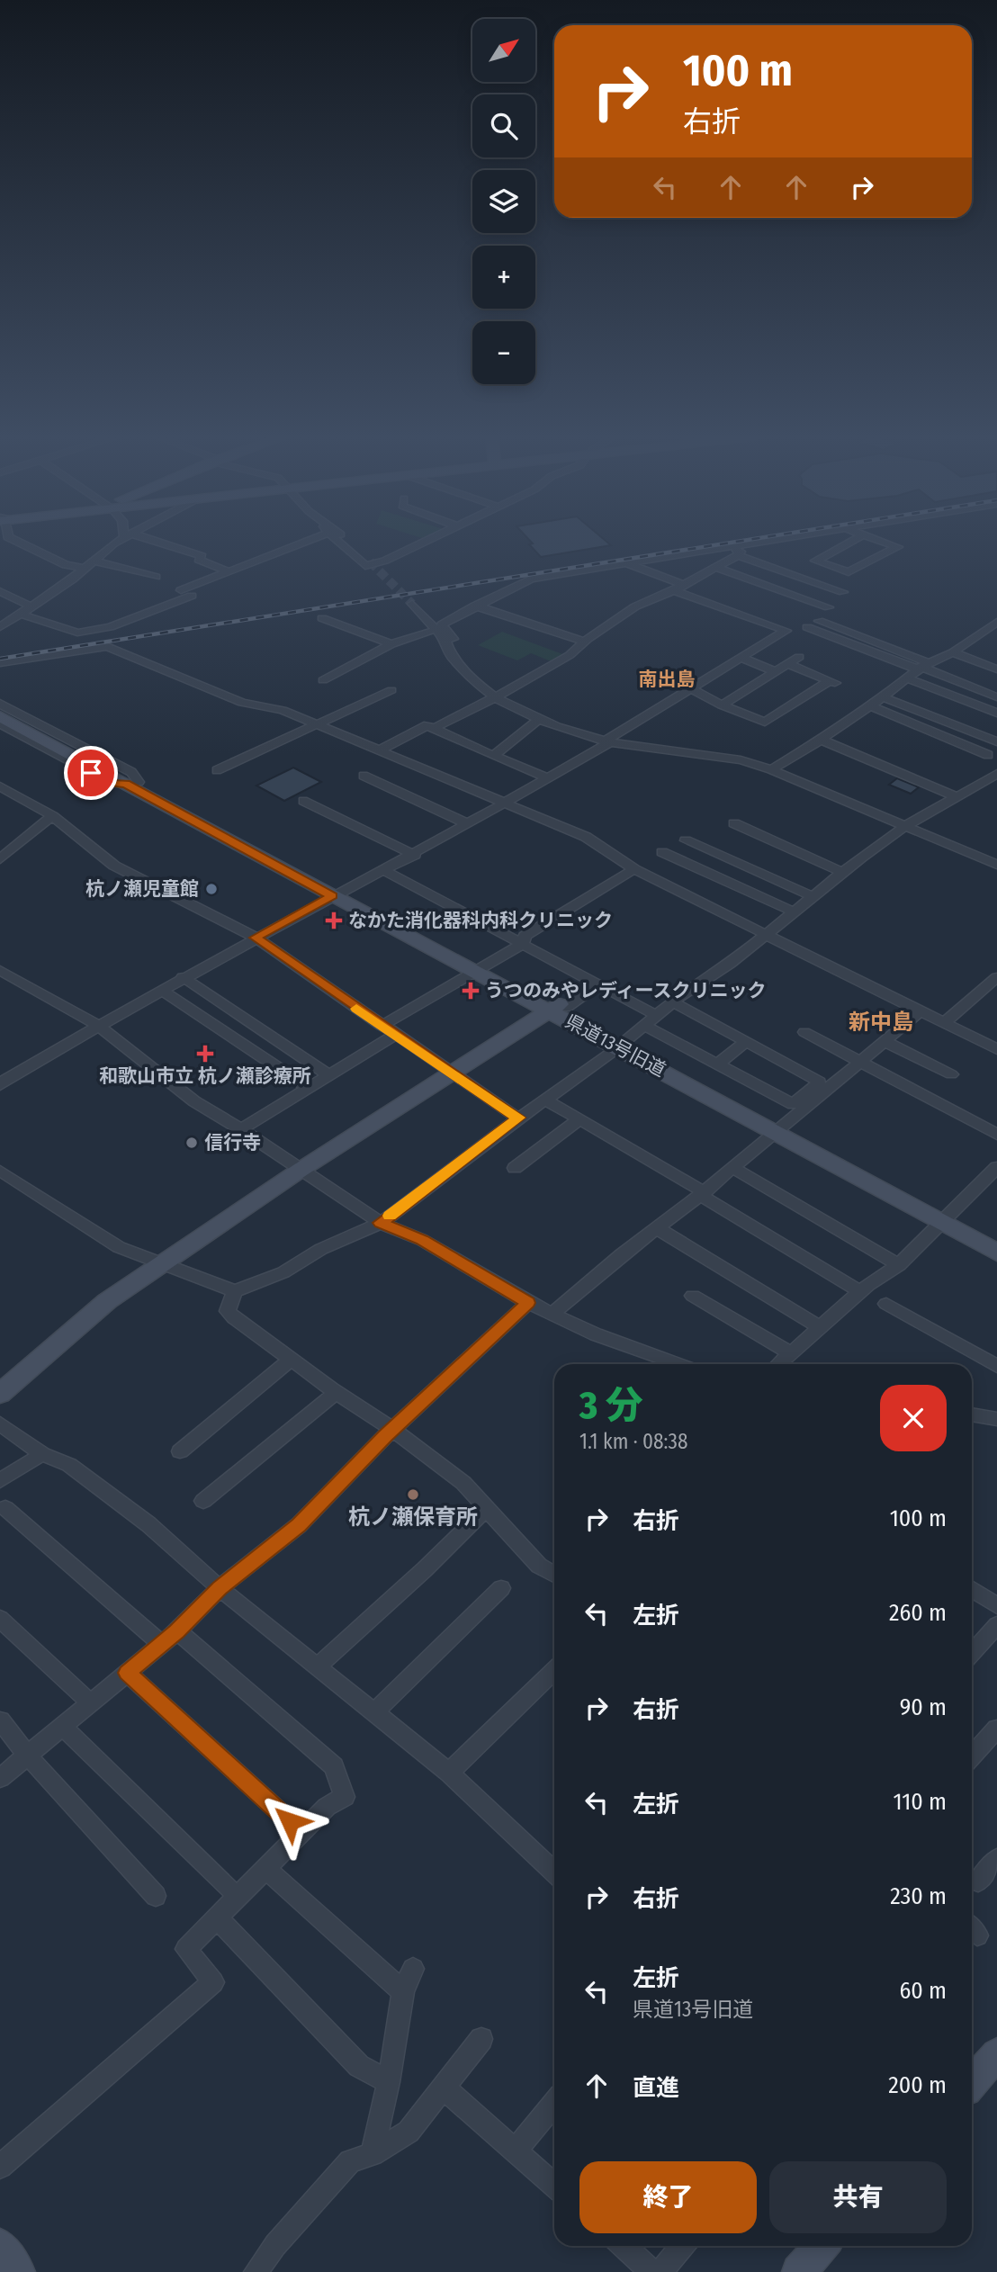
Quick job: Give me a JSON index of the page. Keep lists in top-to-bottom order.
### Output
{
  "streets": {
    "street": ["県道13号旧道"]
  },
  "districts": ["南出島", "新中島"],
  "places": {
    "other": ["杭ノ瀬児童館", "信行寺", "杭ノ瀬保育所"],
    "health": ["なかた消化器科内科クリニック", "うつのみやレディースクリニック", "和歌山市立 杭ノ瀬診療所"]
  },
  "north": "top right",
  "page": {
    "map_buttons": ["+", "−"],
    "turn": ["100 m", "右折"],
    "heading": ["3 分", "1.1 km · 08:38"],
    "list": [
      {
        "name": "右折",
        "value": "100 m"
      },
      {
        "name": "左折",
        "value": "260 m"
      },
      {
        "name": "右折",
        "value": "90 m"
      },
      {
        "name": "左折",
        "value": "110 m"
      },
      {
        "name": "右折",
        "value": "230 m"
      },
      {
        "name": "左折",
        "note": "県道13号旧道",
        "value": "60 m"
      },
      {
        "name": "直進",
        "value": "200 m"
      }
    ],
    "buttons": ["終了", "共有"]
  }
}
